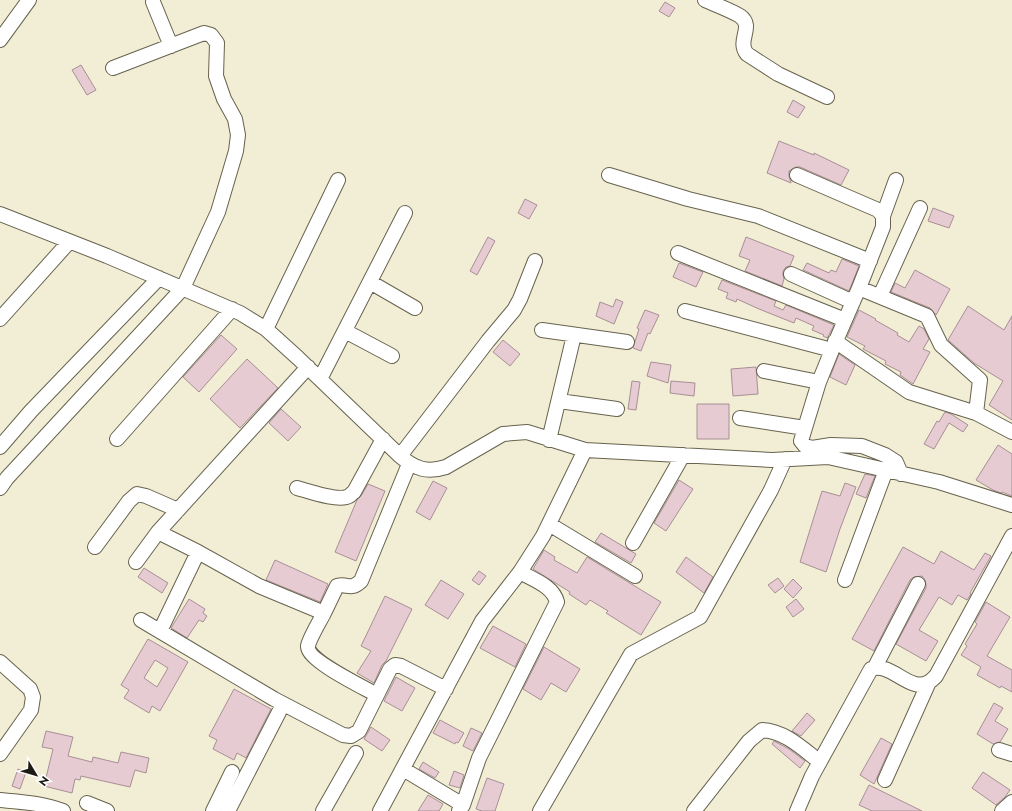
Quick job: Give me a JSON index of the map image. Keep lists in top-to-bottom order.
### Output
{
  "north": "bottom right"
}
